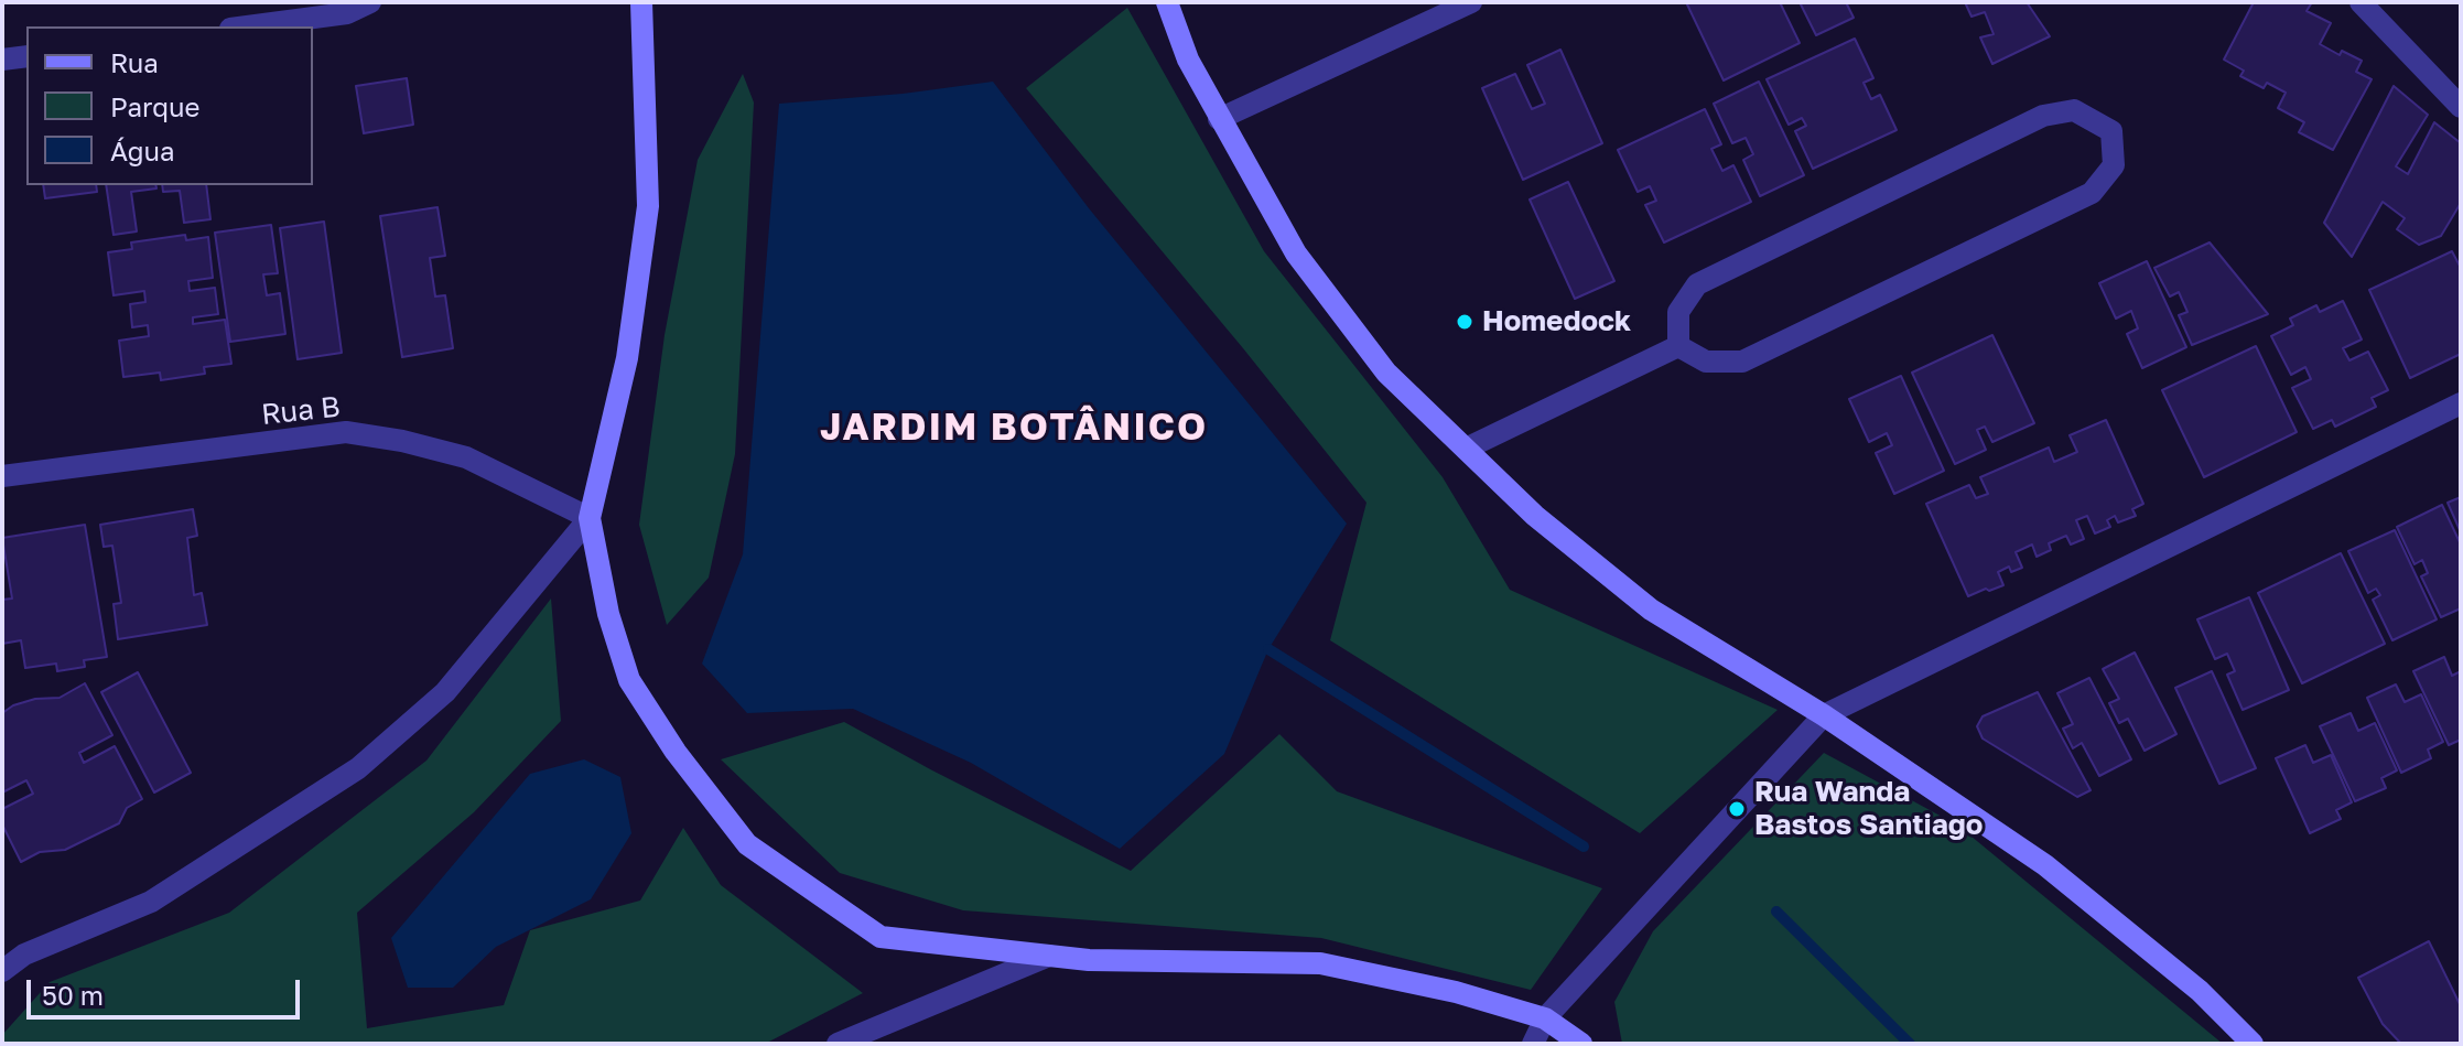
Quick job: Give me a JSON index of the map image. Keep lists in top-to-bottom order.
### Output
{
  "streets": {
    "street": ["Rua B"]
  },
  "districts": ["JARDIM BOTÂNICO"],
  "places": ["Homedock", "Rua Wanda Bastos Santiago"],
  "legend": ["Rua", "Parque", "Água"],
  "scale_bar": "50 m"
}
